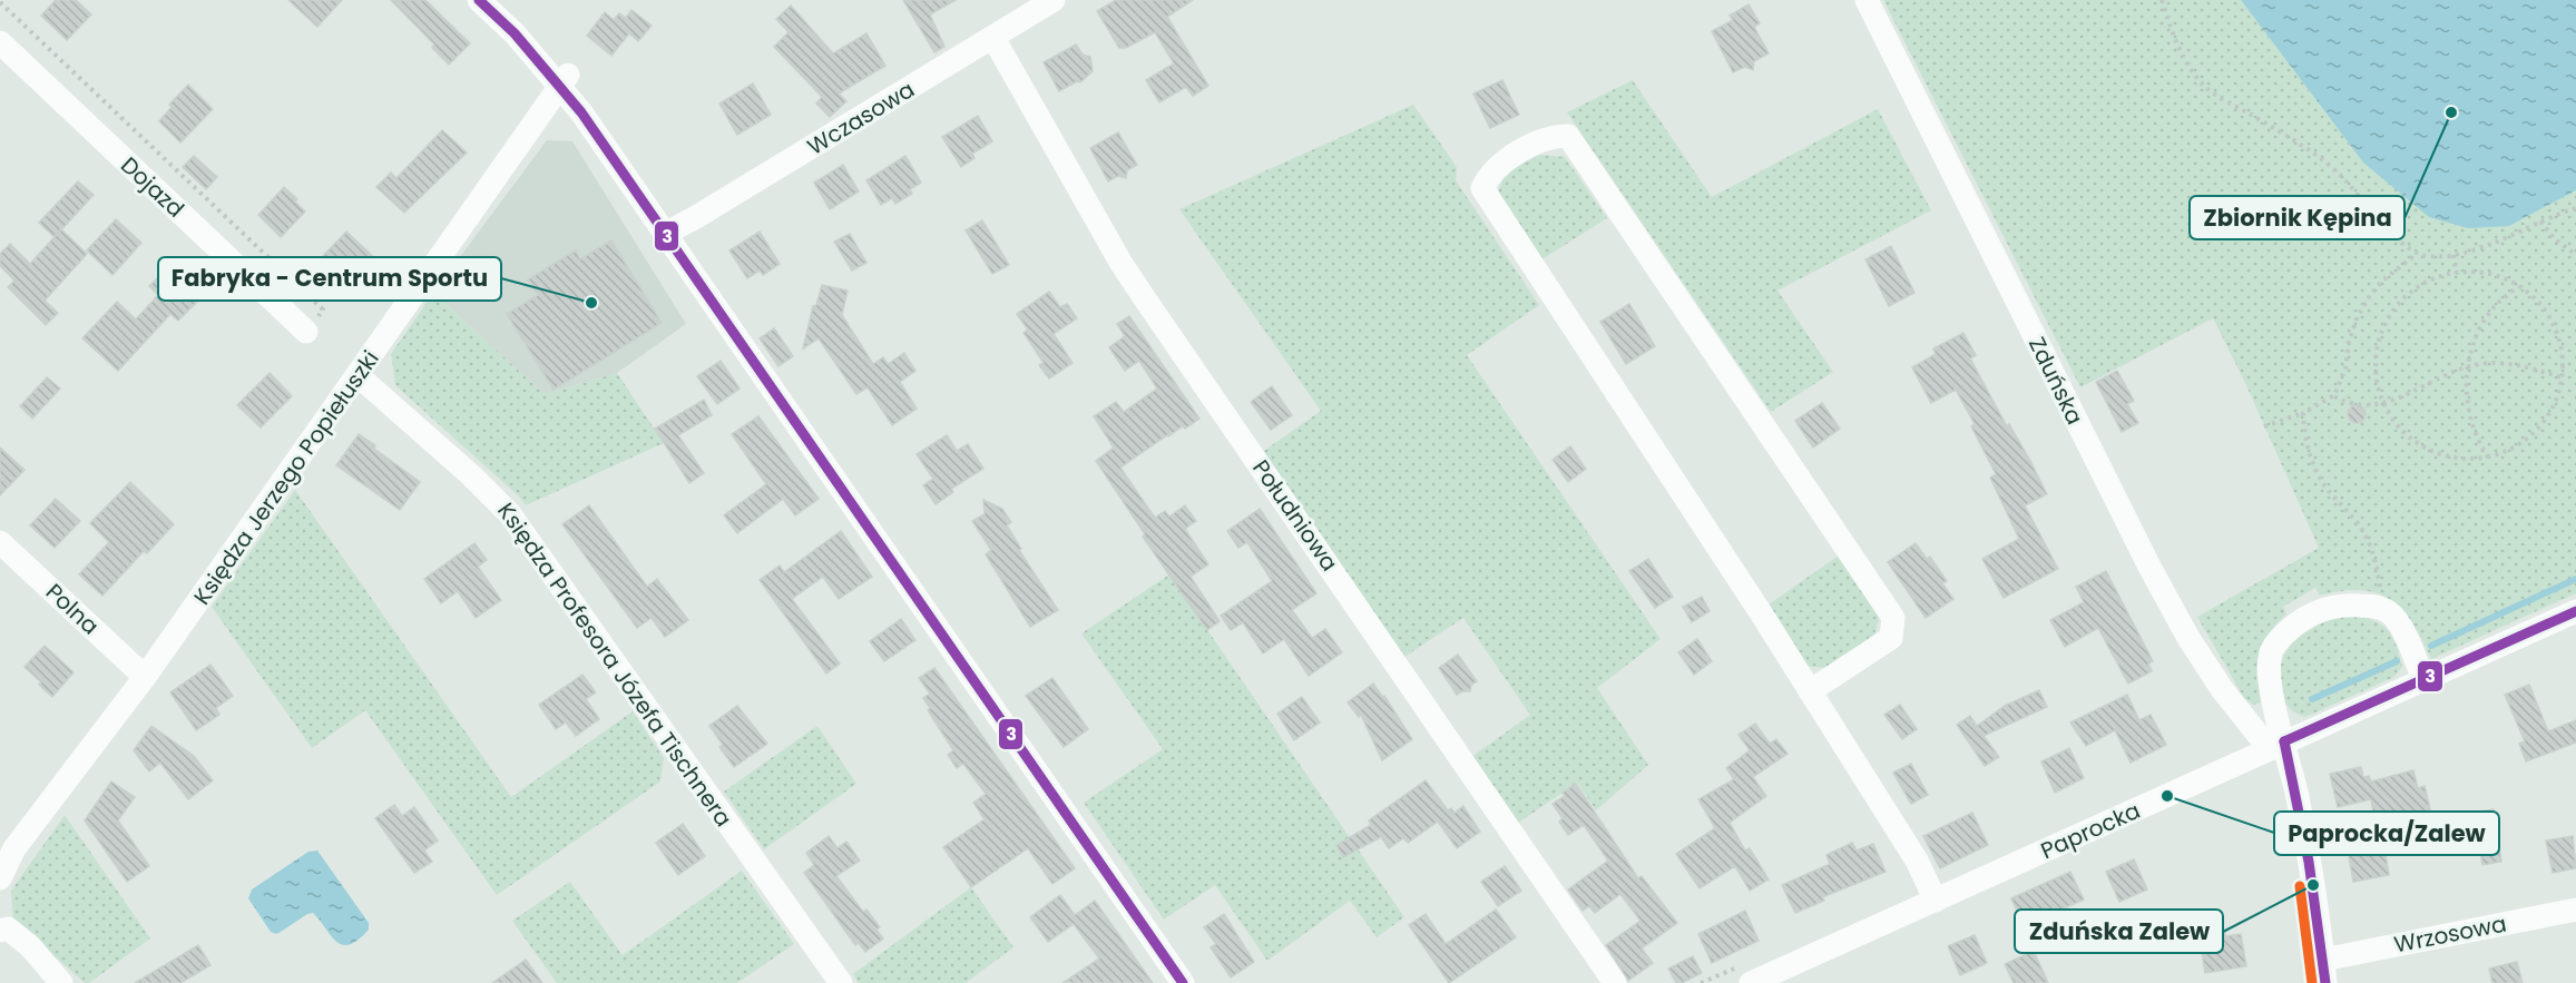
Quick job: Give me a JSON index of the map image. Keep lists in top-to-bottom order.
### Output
{
  "streets": {
    "street": [
      "Wczasowa",
      "Dojazd",
      "Zduńska",
      "Księdza Jerzego Popiełuszki",
      "Południowa",
      "Polna",
      "Księdza Profesora Józefa Tischnera",
      "Paprocka",
      "Wrzosowa"
    ]
  },
  "crossings": [
    ["Wczasowa", "Południowa"],
    ["Zduńska", "Paprocka"],
    ["Zduńska", "Wrzosowa"],
    ["Księdza Jerzego Popiełuszki", "Polna"],
    ["Księdza Jerzego Popiełuszki", "Księdza Profesora Józefa Tischnera"]
  ],
  "places": [
    "Zbiornik Kępina",
    "Fabryka - Centrum Sportu",
    "Paprocka/Zalew",
    "Zduńska Zalew"
  ],
  "lines": ["transit line 3"]
}
